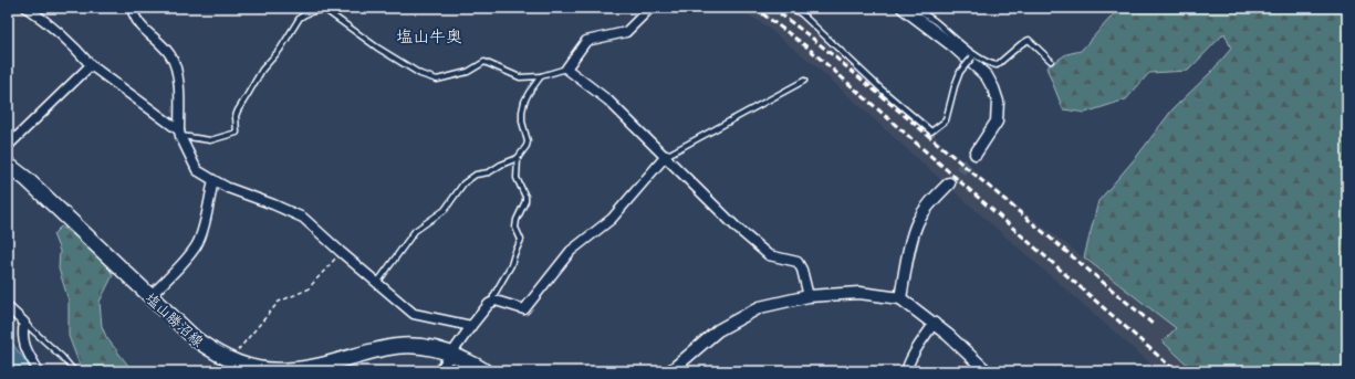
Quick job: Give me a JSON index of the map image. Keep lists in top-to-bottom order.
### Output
{
  "streets": {
    "main road": ["塩山勝沼線"]
  },
  "districts": ["塩山牛奥"]
}
